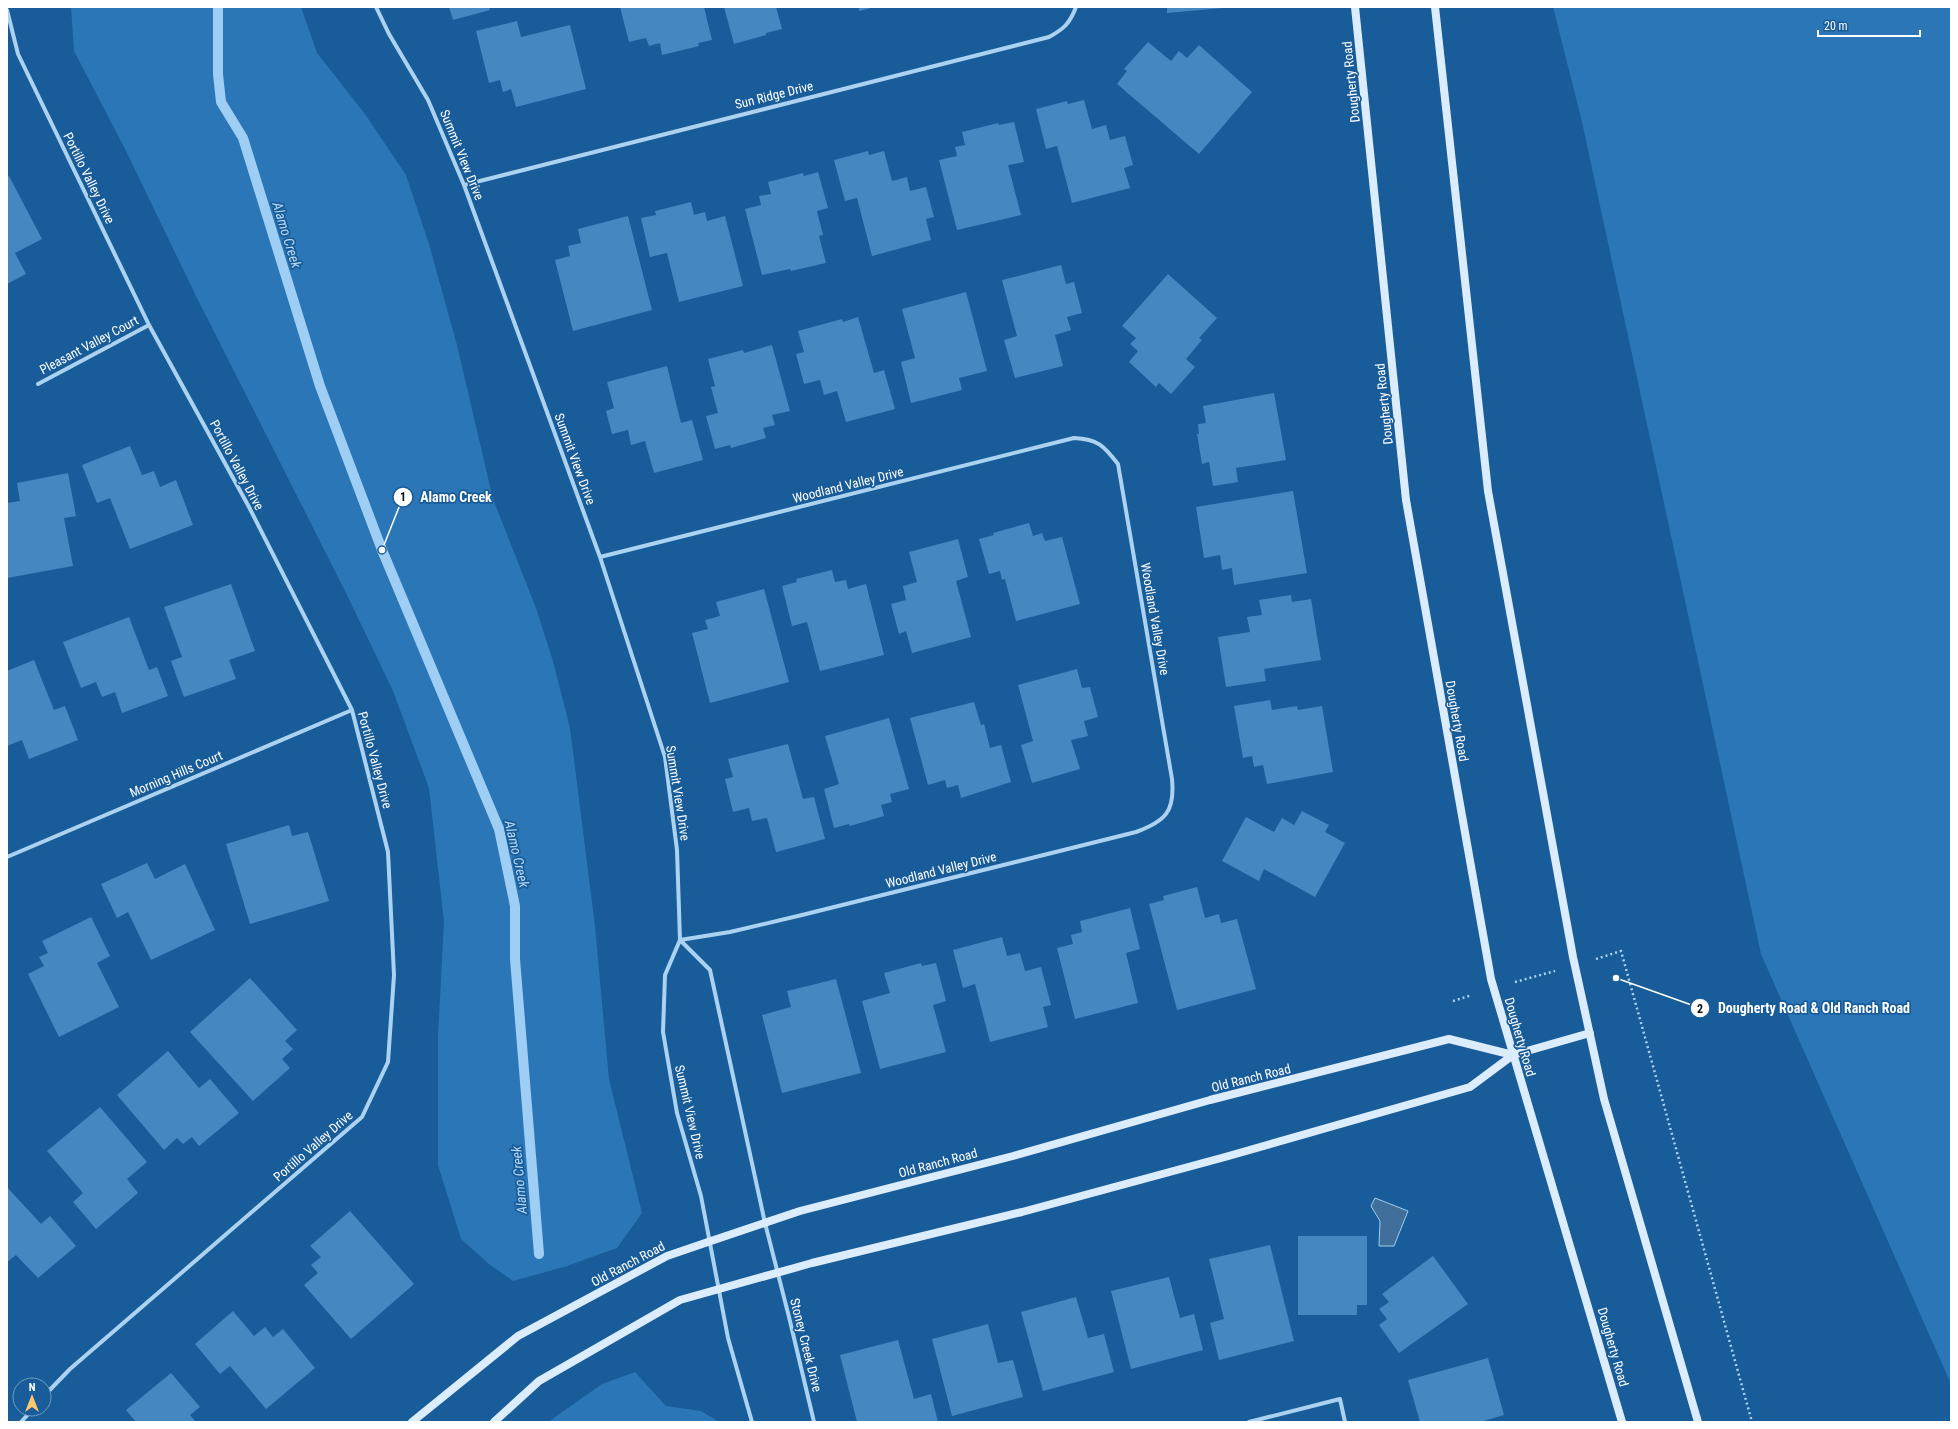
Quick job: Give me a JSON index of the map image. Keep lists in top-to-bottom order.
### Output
{
  "streets": {
    "main road": ["Dougherty Road", "Old Ranch Road"],
    "street": [
      "Sun Ridge Drive",
      "Summit View Drive",
      "Portillo Valley Drive",
      "Pleasant Valley Court",
      "Woodland Valley Drive",
      "Morning Hills Court",
      "Stoney Creek Drive"
    ]
  },
  "crossings": [
    ["Dougherty Road", "Old Ranch Road"],
    ["Sun Ridge Drive", "Summit View Drive"],
    ["Summit View Drive", "Woodland Valley Drive"],
    ["Summit View Drive", "Old Ranch Road"],
    ["Portillo Valley Drive", "Pleasant Valley Court"],
    ["Portillo Valley Drive", "Morning Hills Court"],
    ["Old Ranch Road", "Stoney Creek Drive"]
  ],
  "water": ["Alamo Creek"],
  "places": ["Alamo Creek", "Dougherty Road & Old Ranch Road"],
  "scale_bar": "20 m",
  "north": "top"
}
